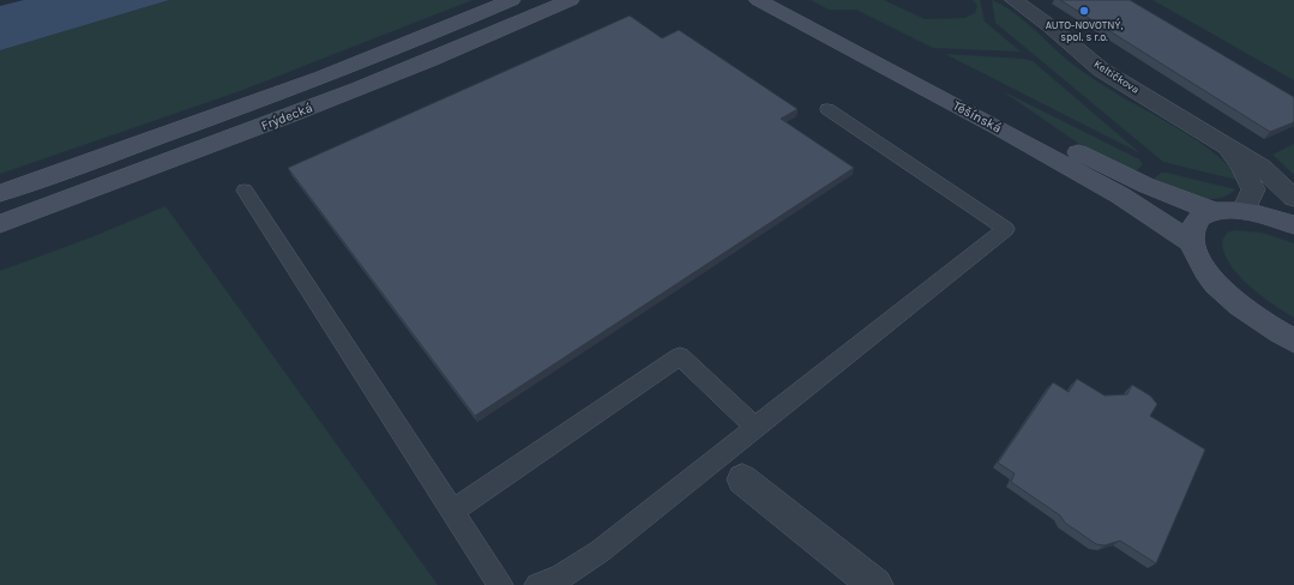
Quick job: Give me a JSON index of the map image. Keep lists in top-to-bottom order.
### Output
{
  "streets": {
    "main road": ["Frýdecká", "Těšínská"],
    "street": ["Keltičkova"]
  },
  "crossings": [
    ["Keltičkova", "Těšínská"]
  ],
  "places": ["AUTO-NOVOTNÝ, spol. s r.o."]
}
